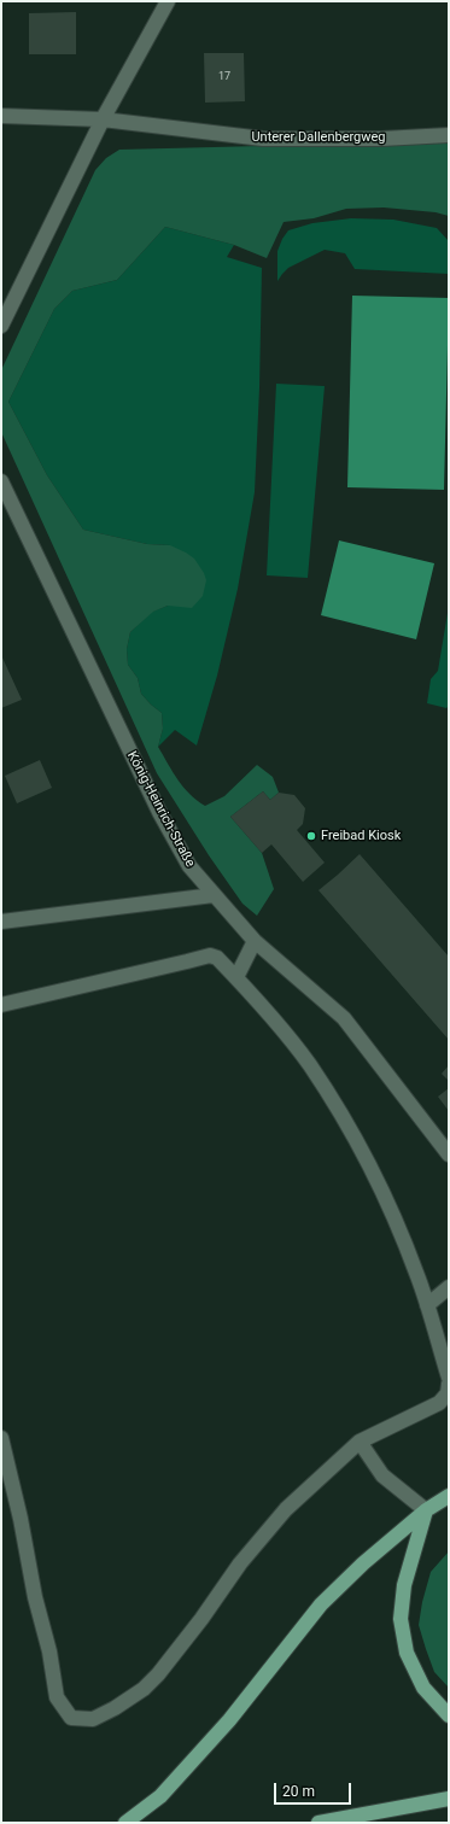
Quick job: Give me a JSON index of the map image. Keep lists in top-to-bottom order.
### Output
{
  "streets": {
    "street": ["Unterer Dallenbergweg", "König-Heinrich-Straße"]
  },
  "places": ["Freibad Kiosk"],
  "house_numbers": ["17"],
  "scale_bar": "20 m"
}
